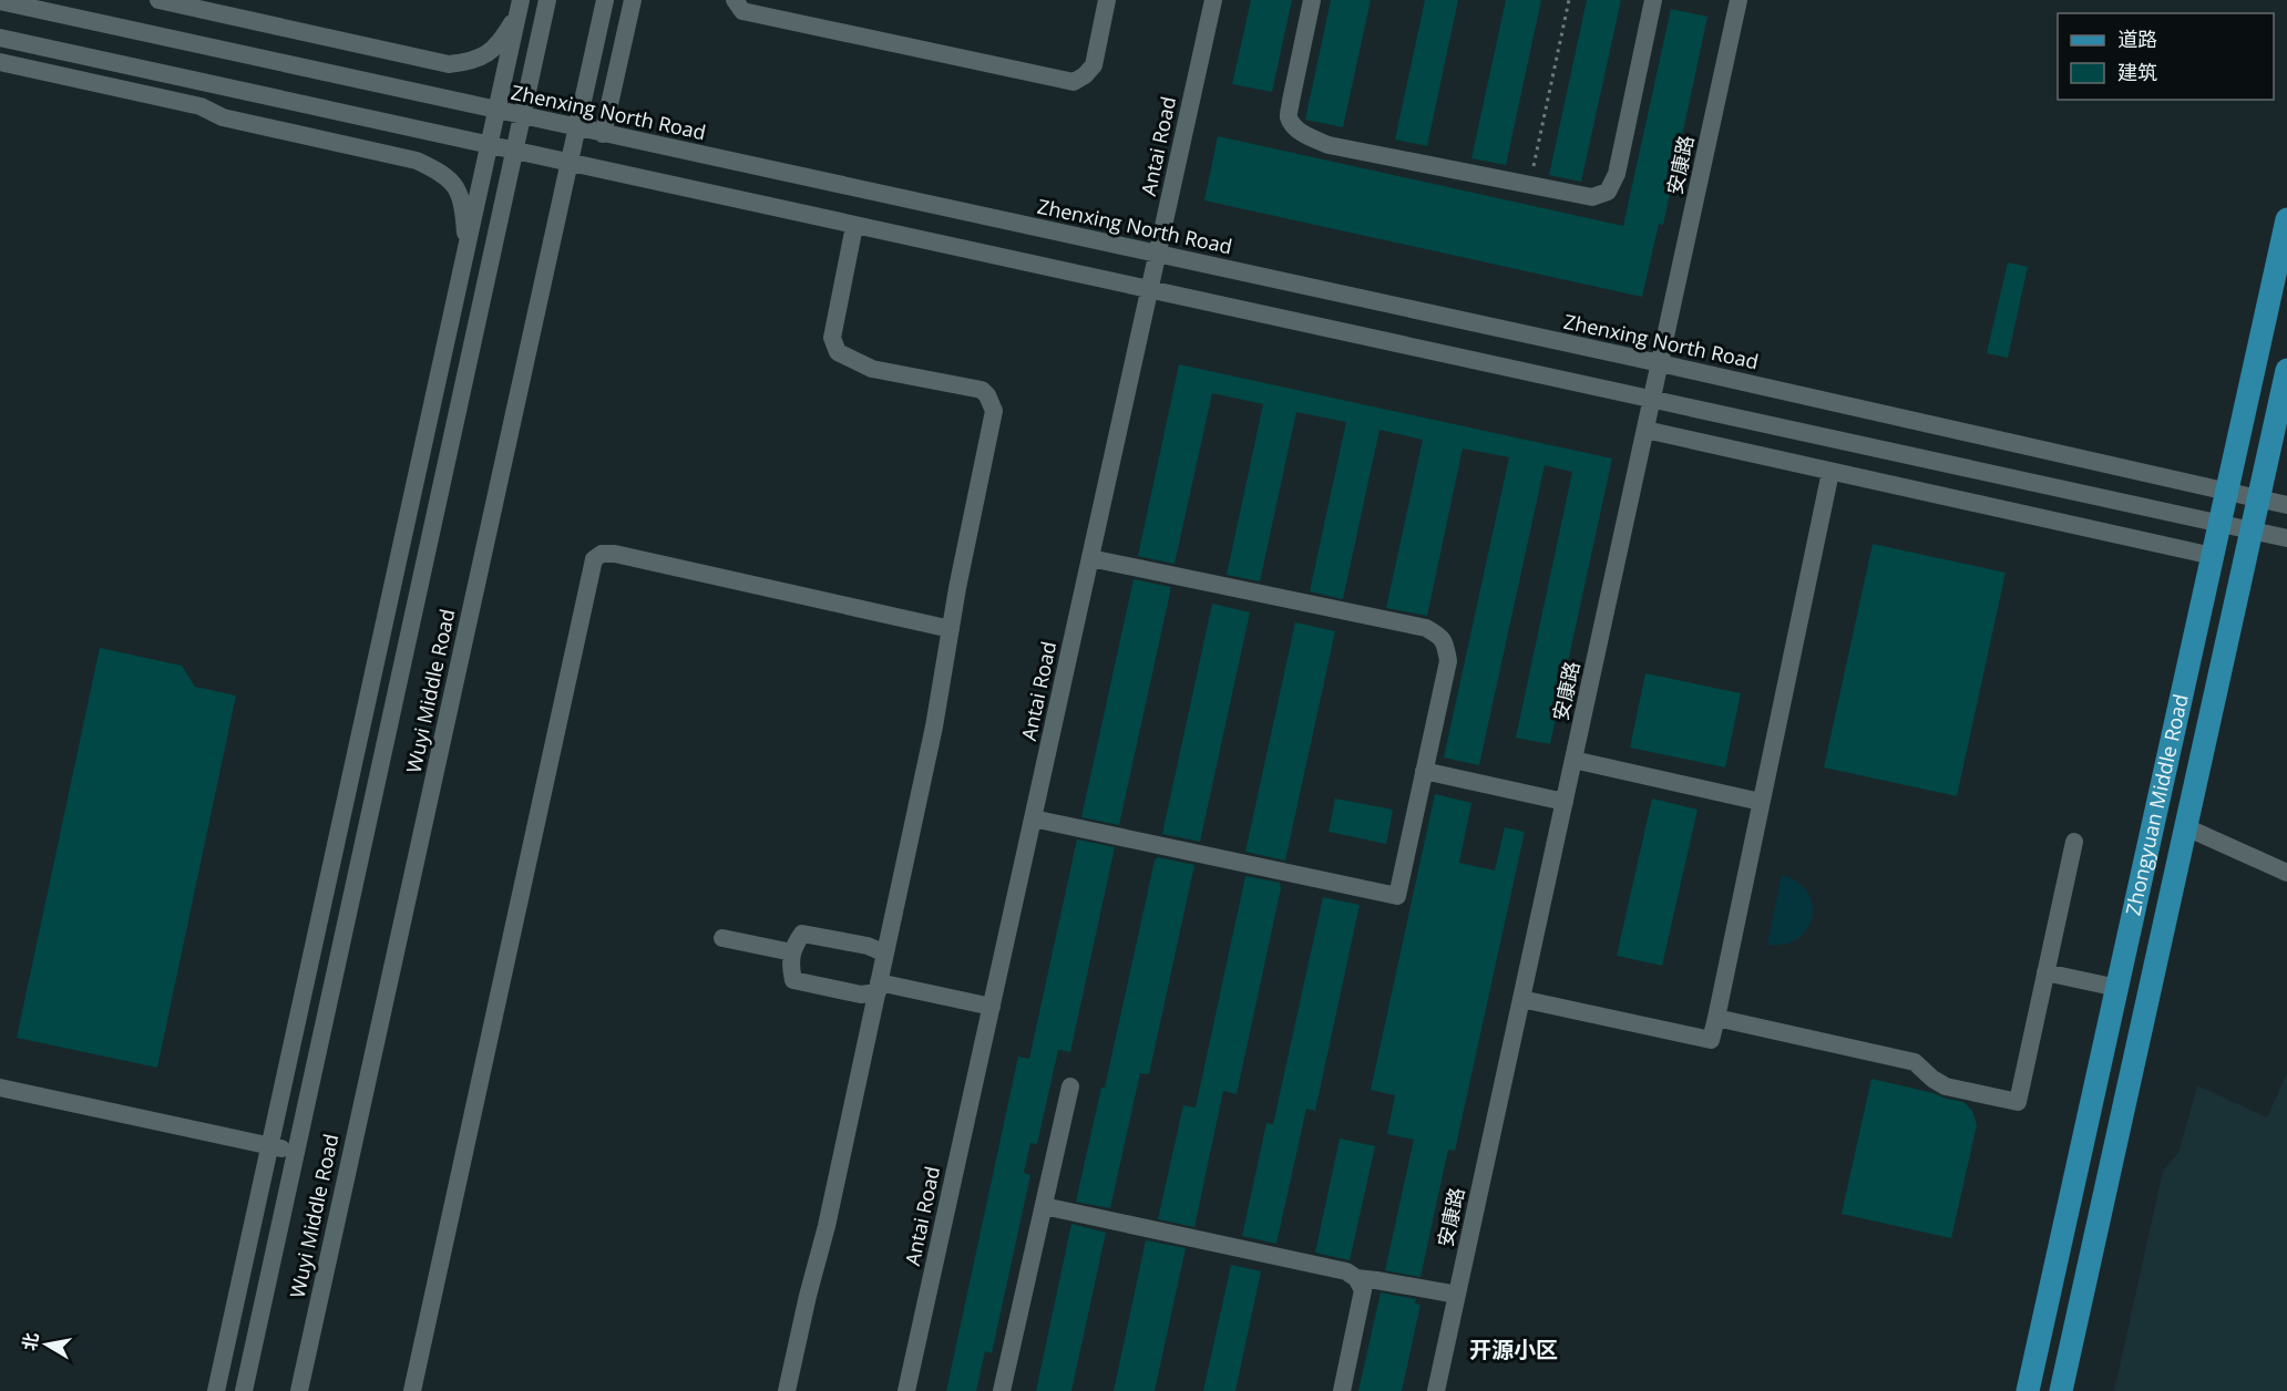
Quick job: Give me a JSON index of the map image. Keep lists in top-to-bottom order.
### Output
{
  "streets": {
    "main road": ["Zhongyuan Middle Road"],
    "street": [
      "Zhenxing North Road",
      "Antai Road",
      "安康路",
      "Wuyi Middle Road"
    ]
  },
  "crossings": [
    ["Zhenxing North Road", "Antai Road"],
    ["Zhenxing North Road", "安康路"],
    ["Zhenxing North Road", "Wuyi Middle Road"],
    ["Zhenxing North Road", "Zhongyuan Middle Road"]
  ],
  "districts": ["开源小区"],
  "legend": ["道路", "建筑"],
  "north": "left"
}
